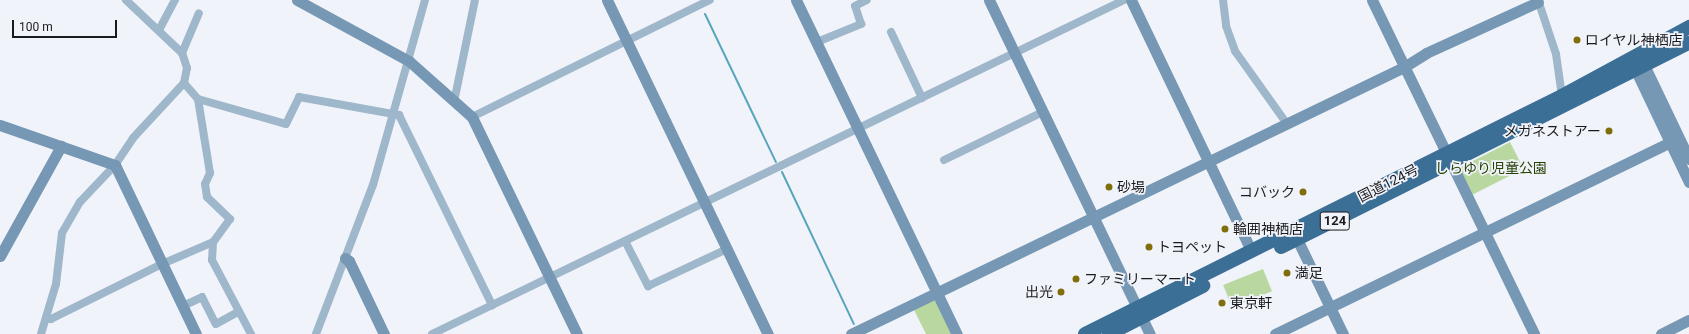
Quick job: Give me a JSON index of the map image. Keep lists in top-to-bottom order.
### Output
{
  "streets": {
    "highway": ["国道124号", "124"]
  },
  "parks": ["しらゆり児童公園"],
  "places": [
    "ロイヤル神栖店",
    "メガネストアー",
    "砂場",
    "コバック",
    "輪囲神栖店",
    "トヨペット",
    "満足",
    "ファミリーマート",
    "出光",
    "東京軒"
  ],
  "scale_bar": "100 m"
}
